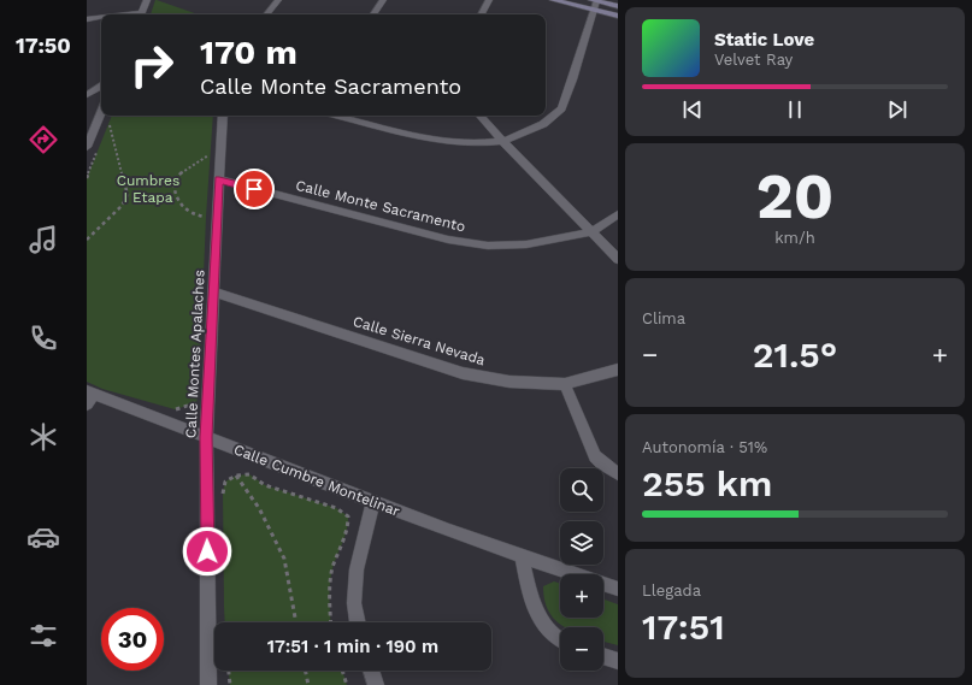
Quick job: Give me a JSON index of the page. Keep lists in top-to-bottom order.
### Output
{
  "streets": {
    "street": [
      "Calle Monte Sacramento",
      "Calle Sierra Nevada",
      "Calle Montes Apalaches",
      "Calle Cumbre Montelinar"
    ]
  },
  "crossings": [
    ["Calle Monte Sacramento", "Calle Montes Apalaches"],
    ["Calle Sierra Nevada", "Calle Montes Apalaches"],
    ["Calle Montes Apalaches", "Calle Cumbre Montelinar"]
  ],
  "parks": ["Cumbres I Etapa"],
  "page": {
    "tabs": "17:50",
    "turn": ["170 m", "Calle Monte Sacramento"],
    "song": ["Static Love", "Velvet Ray"],
    "tile": [
      ["20", "km/h"],
      "Clima",
      ["Autonomía · 51%", "255 km"],
      ["Llegada", "17:51"]
    ],
    "heat": ["−", "21.5°", "+"],
    "map_buttons": ["+", "−"],
    "limit": "30",
    "trip": "17:51 · 1 min · 190 m"
  }
}
